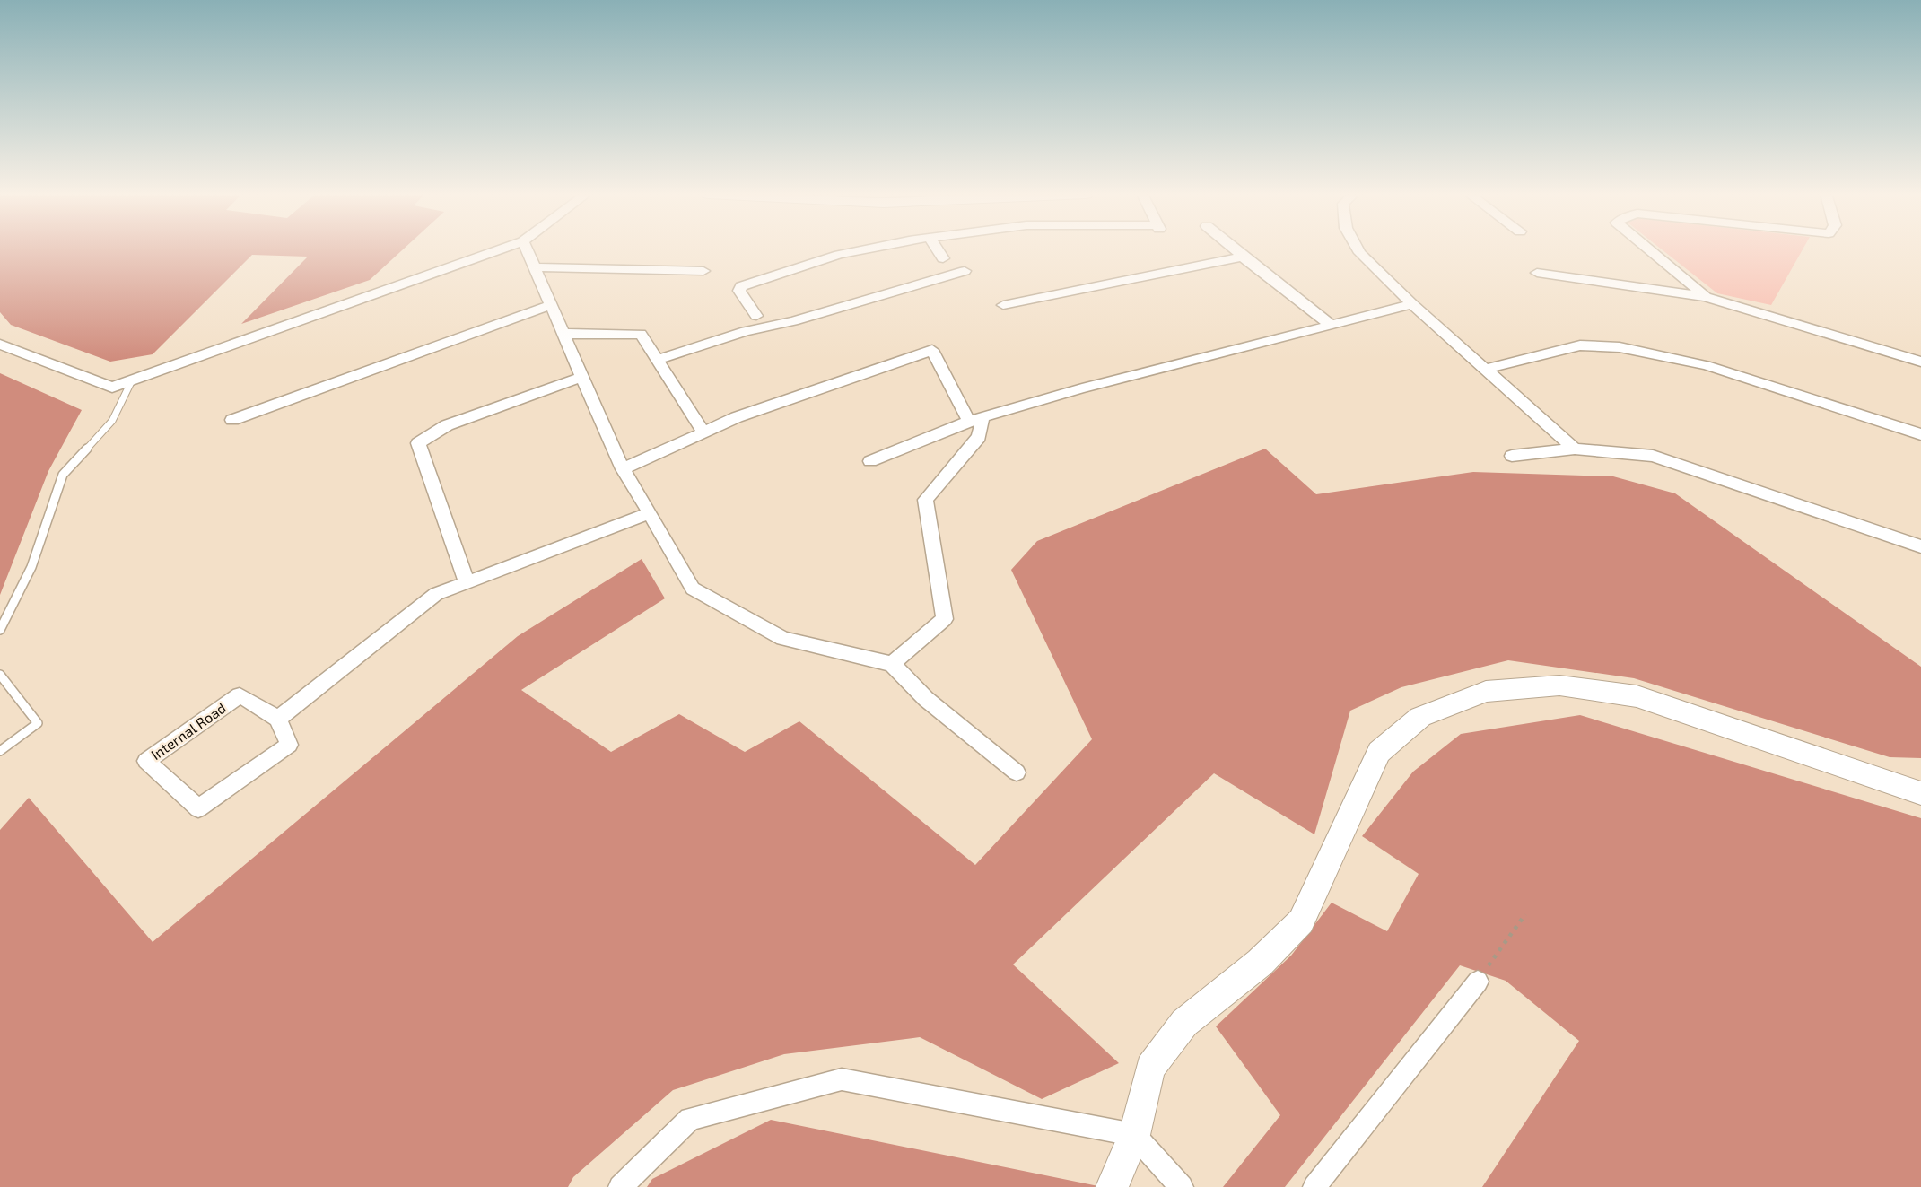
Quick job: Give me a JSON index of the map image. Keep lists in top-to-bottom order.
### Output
{
  "streets": {
    "street": ["Internal Road"]
  }
}
